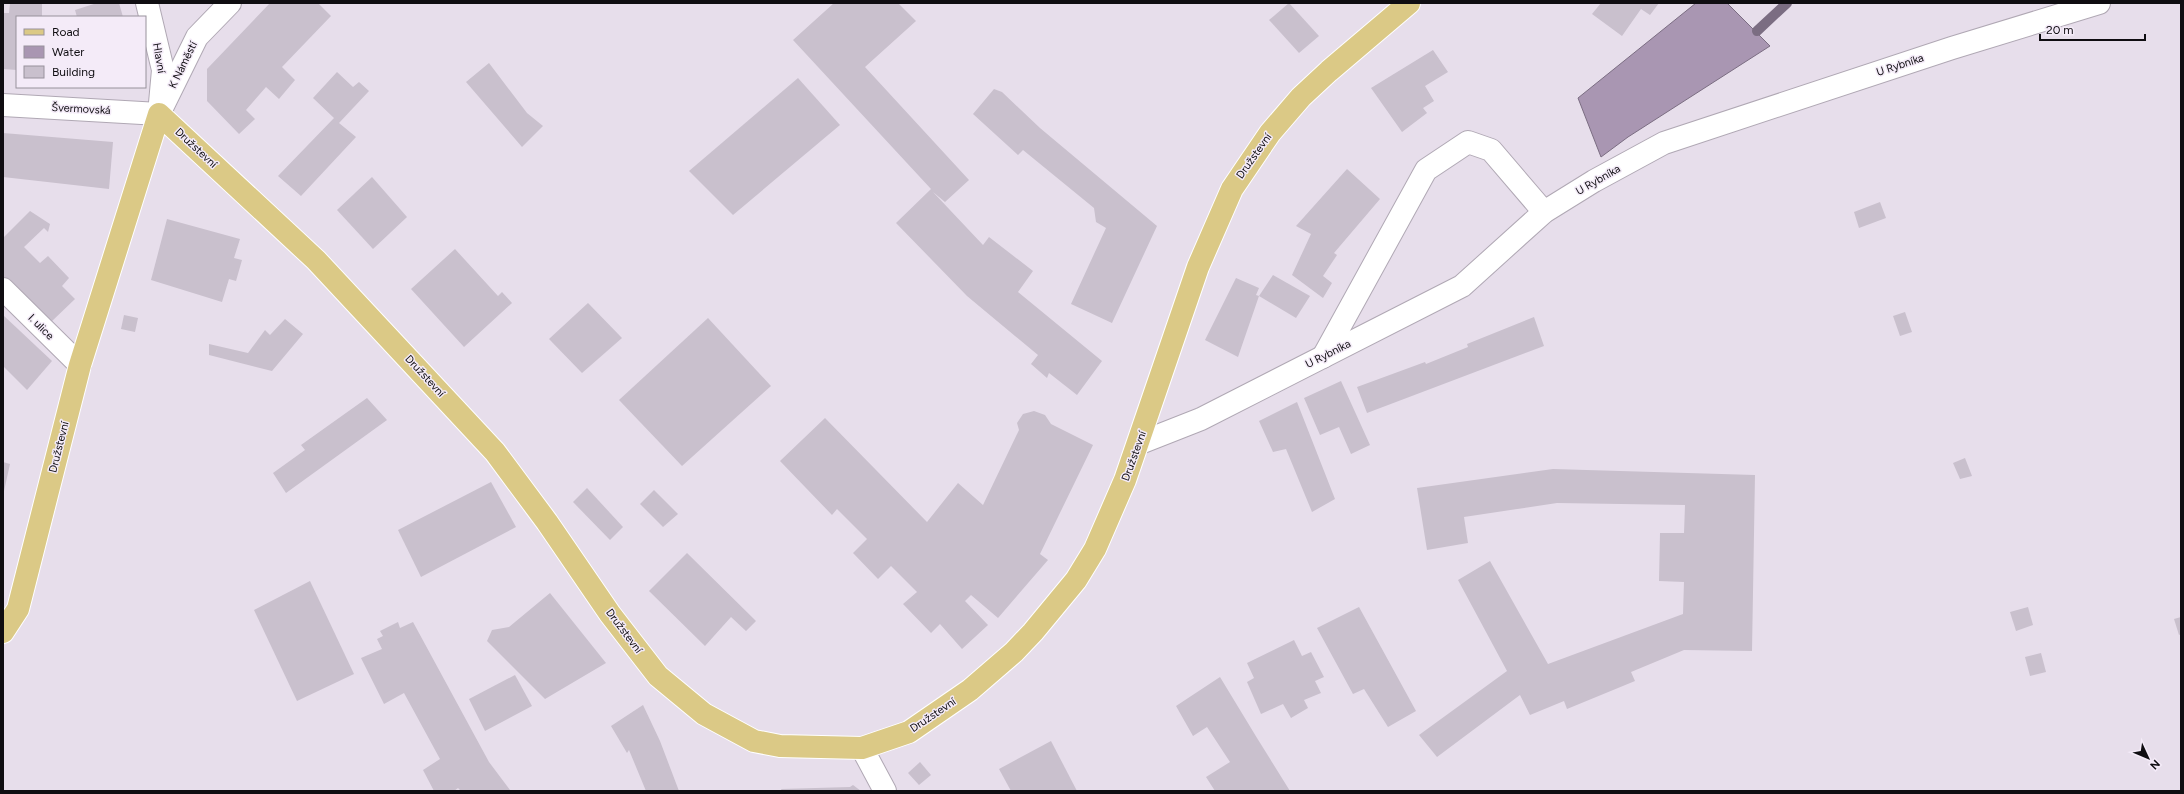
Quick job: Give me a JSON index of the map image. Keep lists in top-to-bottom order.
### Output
{
  "streets": {
    "main road": ["Družstevní"],
    "street": [
      "Hlavní",
      "K Náměstí",
      "U Rybníka",
      "Švermovská",
      "I. ulice"
    ]
  },
  "crossings": [
    ["Hlavní", "K Náměstí"],
    ["Hlavní", "Švermovská"],
    ["Hlavní", "Družstevní"],
    ["K Náměstí", "Švermovská"],
    ["K Náměstí", "Družstevní"],
    ["U Rybníka", "Družstevní"],
    ["Švermovská", "Družstevní"],
    ["Družstevní", "I. ulice"]
  ],
  "legend": ["Road", "Water", "Building"],
  "scale_bar": "20 m",
  "north": "bottom right"
}
